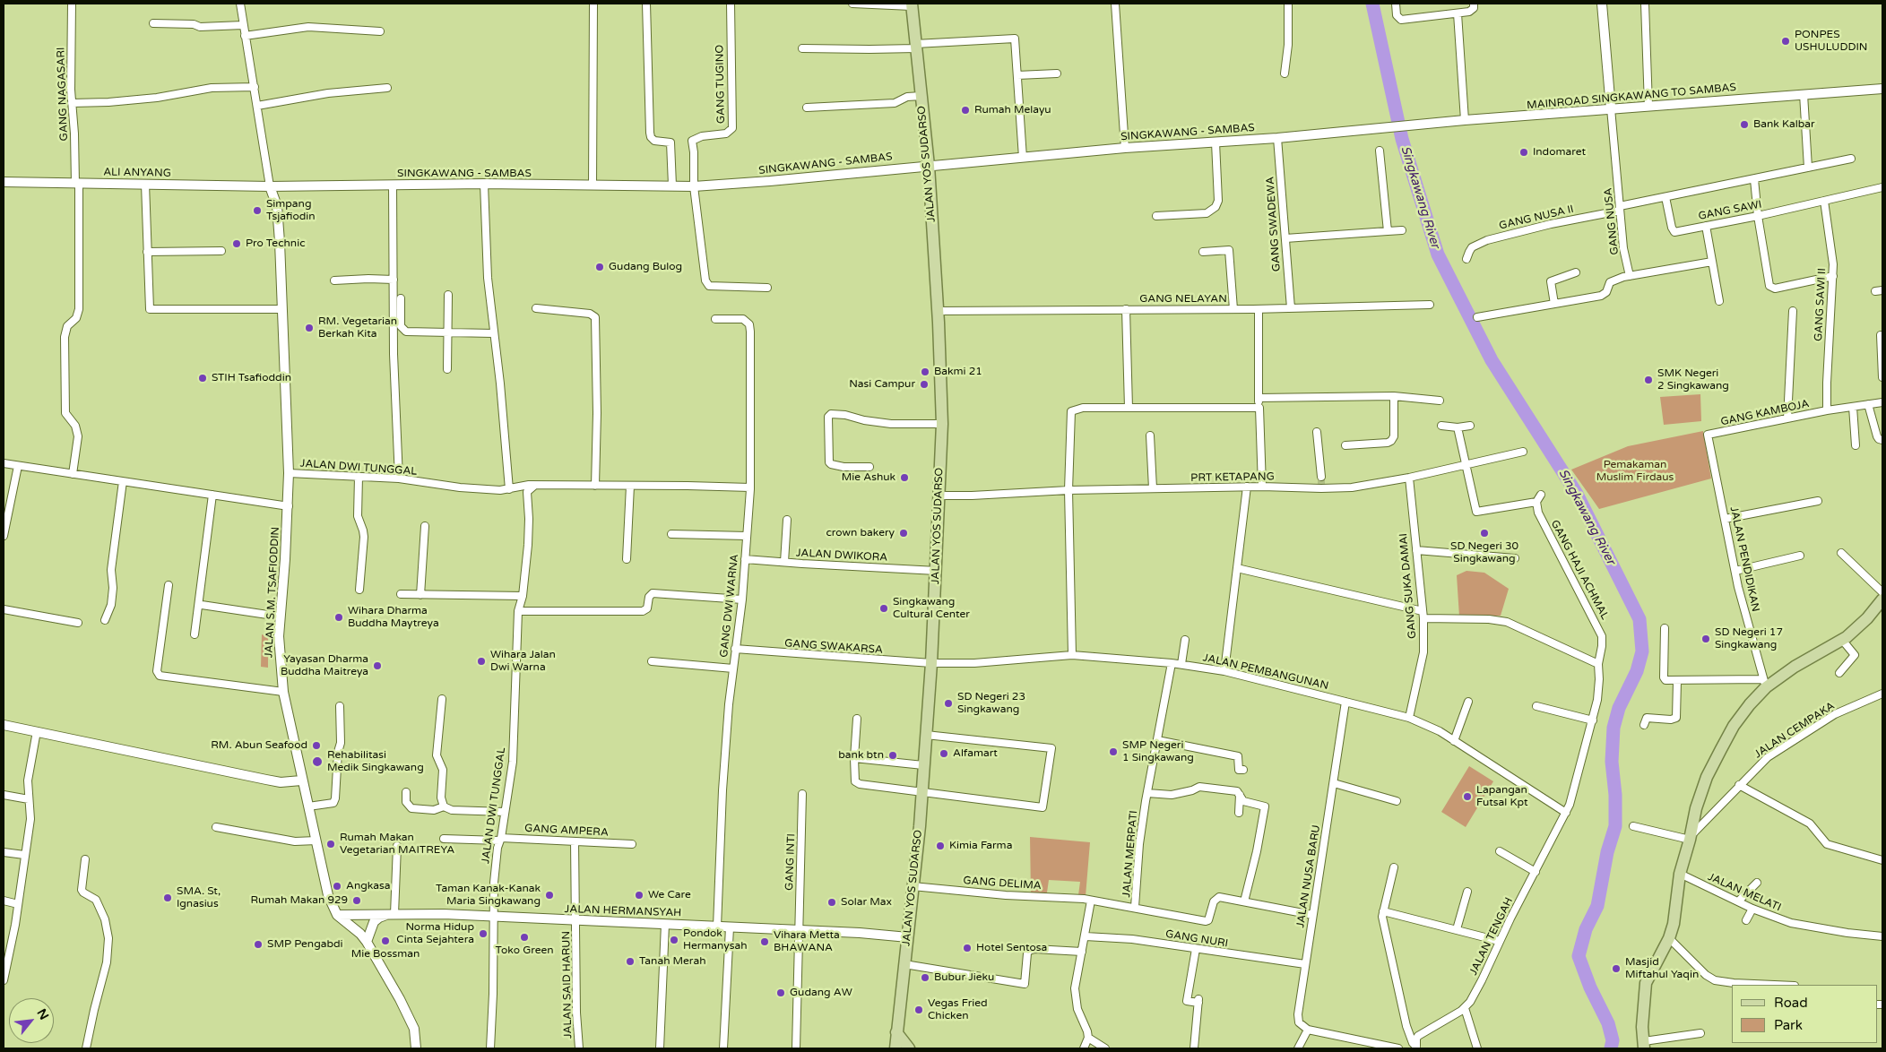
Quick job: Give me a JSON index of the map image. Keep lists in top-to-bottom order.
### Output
{
  "streets": {
    "main road": ["JALAN YOS SUDARSO"],
    "street": [
      "GANG TUGINO",
      "GANG NAGASARI",
      "MAINROAD SINGKAWANG TO SAMBAS",
      "SINGKAWANG - SAMBAS",
      "ALI ANYANG",
      "GANG SAWI",
      "GANG NUSA II",
      "GANG NUSA",
      "GANG SWADEWA",
      "GANG NELAYAN",
      "GANG SAWI II",
      "GANG KAMBOJA",
      "JALAN DWI TUNGGAL",
      "PRT KETAPANG",
      "JALAN DWIKORA",
      "JALAN PENDIDIKAN",
      "GANG HAJI ACHMAL",
      "GANG SUKA DAMAI",
      "JALAN S.M. TSAFIODDIN",
      "GANG DWI WARNA",
      "GANG SWAKARSA",
      "JALAN PEMBANGUNAN",
      "JALAN CEMPAKA",
      "GANG AMPERA",
      "JALAN MERPATI",
      "GANG INTI",
      "JALAN NUSA BARU",
      "GANG DELIMA",
      "JALAN MELATI",
      "JALAN HERMANSYAH",
      "JALAN TENGAH",
      "GANG NURI",
      "JALAN SAID HARUN"
    ]
  },
  "crossings": [
    ["GANG TUGINO", "SINGKAWANG - SAMBAS"],
    ["GANG NAGASARI", "ALI ANYANG"],
    ["MAINROAD SINGKAWANG TO SAMBAS", "SINGKAWANG - SAMBAS"],
    ["MAINROAD SINGKAWANG TO SAMBAS", "GANG NUSA"],
    ["SINGKAWANG - SAMBAS", "JALAN YOS SUDARSO"],
    ["SINGKAWANG - SAMBAS", "ALI ANYANG"],
    ["SINGKAWANG - SAMBAS", "GANG SWADEWA"],
    ["SINGKAWANG - SAMBAS", "JALAN S.M. TSAFIODDIN"],
    ["JALAN YOS SUDARSO", "GANG NELAYAN"],
    ["JALAN YOS SUDARSO", "PRT KETAPANG"],
    ["JALAN YOS SUDARSO", "JALAN DWIKORA"],
    ["JALAN YOS SUDARSO", "GANG SWAKARSA"],
    ["JALAN YOS SUDARSO", "JALAN PEMBANGUNAN"],
    ["JALAN YOS SUDARSO", "GANG DELIMA"],
    ["JALAN YOS SUDARSO", "JALAN HERMANSYAH"],
    ["ALI ANYANG", "JALAN S.M. TSAFIODDIN"],
    ["GANG SAWI", "GANG NUSA II"],
    ["GANG SAWI", "GANG SAWI II"],
    ["GANG NUSA II", "GANG NUSA"],
    ["GANG SWADEWA", "GANG NELAYAN"],
    ["GANG SAWI II", "GANG KAMBOJA"],
    ["GANG KAMBOJA", "JALAN PENDIDIKAN"],
    ["JALAN DWI TUNGGAL", "JALAN S.M. TSAFIODDIN"],
    ["JALAN DWI TUNGGAL", "GANG DWI WARNA"],
    ["JALAN DWI TUNGGAL", "GANG AMPERA"],
    ["JALAN DWI TUNGGAL", "JALAN HERMANSYAH"],
    ["PRT KETAPANG", "GANG SUKA DAMAI"],
    ["JALAN DWIKORA", "GANG DWI WARNA"],
    ["GANG HAJI ACHMAL", "JALAN PEMBANGUNAN"],
    ["GANG HAJI ACHMAL", "JALAN TENGAH"],
    ["GANG SUKA DAMAI", "JALAN PEMBANGUNAN"],
    ["JALAN S.M. TSAFIODDIN", "JALAN HERMANSYAH"],
    ["GANG DWI WARNA", "GANG SWAKARSA"],
    ["GANG DWI WARNA", "JALAN HERMANSYAH"],
    ["GANG SWAKARSA", "JALAN PEMBANGUNAN"],
    ["JALAN PEMBANGUNAN", "JALAN MERPATI"],
    ["JALAN PEMBANGUNAN", "JALAN NUSA BARU"],
    ["JALAN PEMBANGUNAN", "JALAN TENGAH"],
    ["GANG AMPERA", "JALAN SAID HARUN"],
    ["JALAN MERPATI", "GANG DELIMA"],
    ["GANG INTI", "JALAN HERMANSYAH"],
    ["JALAN NUSA BARU", "GANG NURI"],
    ["JALAN HERMANSYAH", "JALAN SAID HARUN"]
  ],
  "water": ["Singkawang River"],
  "parks": ["Pemakaman Muslim Firdaus"],
  "places": [
    "PONPES USHULUDDIN",
    "Rumah Melayu",
    "Bank Kalbar",
    "Indomaret",
    "Simpang Tsjafiodin",
    "Pro Technic",
    "Gudang Bulog",
    "RM. Vegetarian Berkah Kita",
    "Bakmi 21",
    "STIH Tsafioddin",
    "SMK Negeri 2 Singkawang",
    "Nasi Campur",
    "Mie Ashuk",
    "crown bakery",
    "SD Negeri 30 Singkawang",
    "Singkawang Cultural Center",
    "Wihara Dharma Buddha Maytreya",
    "SD Negeri 17 Singkawang",
    "Wihara Jalan Dwi Warna",
    "Yayasan Dharma Buddha Maitreya",
    "SD Negeri 23 Singkawang",
    "RM. Abun Seafood",
    "SMP Negeri 1 Singkawang",
    "Alfamart",
    "bank btn",
    "Rehabilitasi Medik Singkawang",
    "Lapangan Futsal Kpt",
    "Rumah Makan Vegetarian MAITREYA",
    "Kimia Farma",
    "Angkasa",
    "Taman Kanak-Kanak Maria Singkawang",
    "We Care",
    "SMA. St, Ignasius",
    "Rumah Makan 929",
    "Solar Max",
    "Norma Hidup Cinta Sejahtera",
    "Toko Green",
    "Pondok Hermanysah",
    "Mie Bossman",
    "Vihara Metta BHAWANA",
    "SMP Pengabdi",
    "Hotel Sentosa",
    "Tanah Merah",
    "Masjid Miftahul Yaqin",
    "Bubur Jieku",
    "Gudang AW",
    "Vegas Fried Chicken"
  ],
  "legend": ["Road", "Park"],
  "north": "top right"
}
